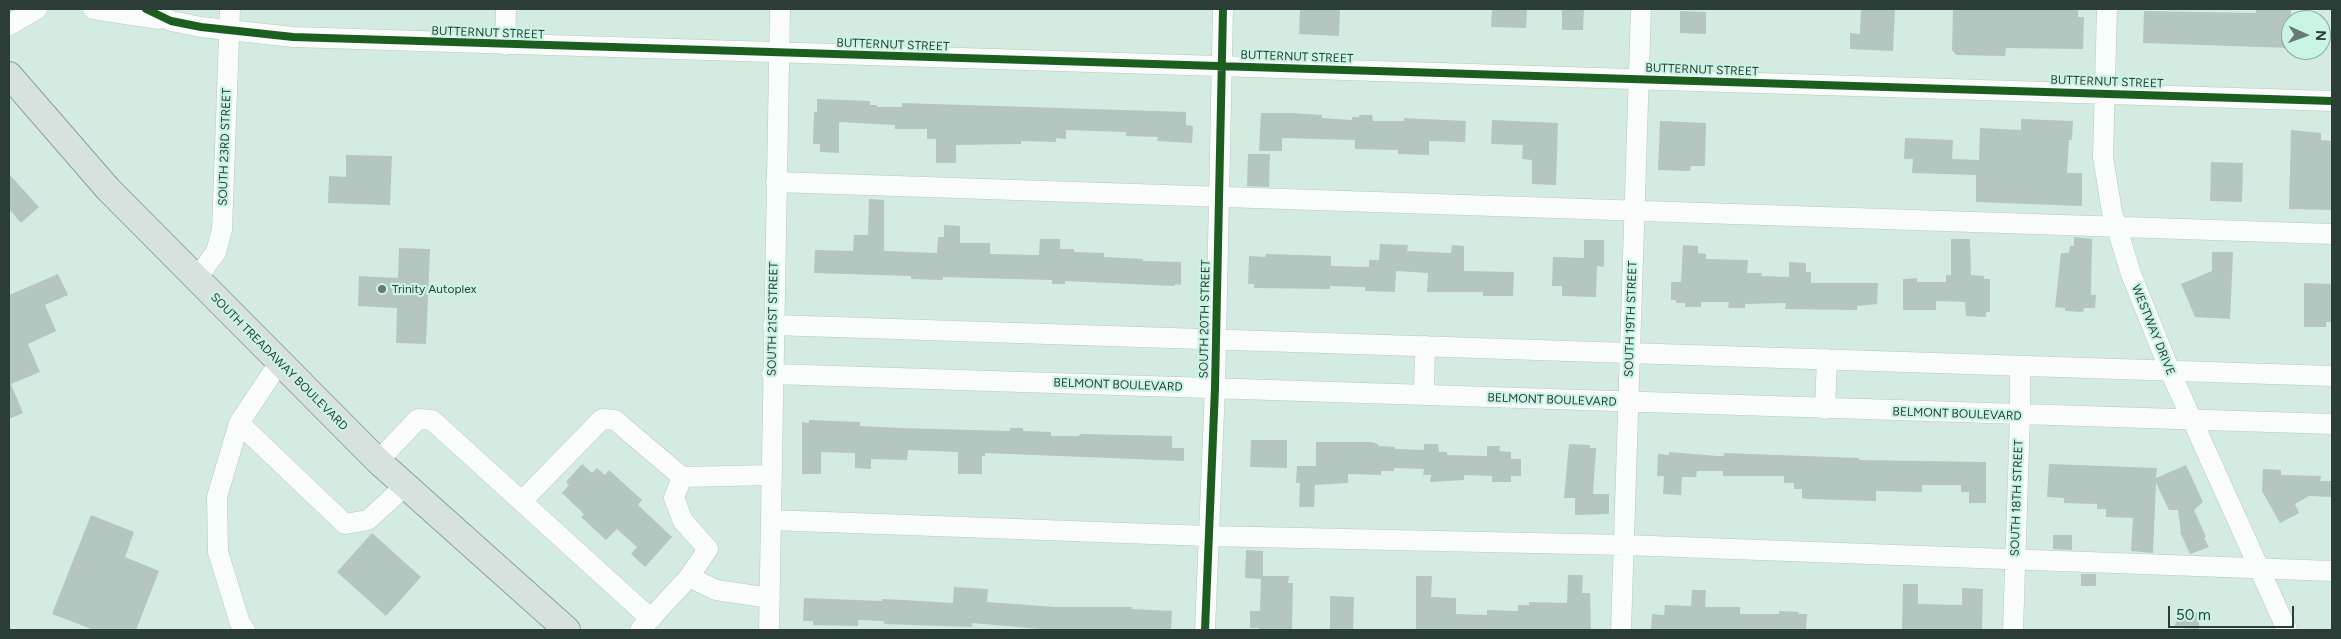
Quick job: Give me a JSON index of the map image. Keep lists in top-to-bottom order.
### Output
{
  "streets": {
    "main road": ["SOUTH TREADAWAY BOULEVARD"],
    "street": [
      "BUTTERNUT STREET",
      "SOUTH 23RD STREET",
      "SOUTH 21ST STREET",
      "SOUTH 20TH STREET",
      "SOUTH 19TH STREET",
      "WESTWAY DRIVE",
      "BELMONT BOULEVARD",
      "SOUTH 18TH STREET"
    ]
  },
  "crossings": [
    ["BUTTERNUT STREET", "SOUTH 23RD STREET"],
    ["BUTTERNUT STREET", "SOUTH 21ST STREET"],
    ["BUTTERNUT STREET", "SOUTH 20TH STREET"],
    ["BUTTERNUT STREET", "SOUTH 19TH STREET"],
    ["BUTTERNUT STREET", "WESTWAY DRIVE"],
    ["SOUTH 23RD STREET", "SOUTH TREADAWAY BOULEVARD"],
    ["SOUTH 21ST STREET", "BELMONT BOULEVARD"],
    ["SOUTH 20TH STREET", "BELMONT BOULEVARD"],
    ["SOUTH 19TH STREET", "BELMONT BOULEVARD"],
    ["WESTWAY DRIVE", "BELMONT BOULEVARD"],
    ["BELMONT BOULEVARD", "SOUTH 18TH STREET"]
  ],
  "places": ["Trinity Autoplex"],
  "scale_bar": "50 m",
  "north": "right"
}
